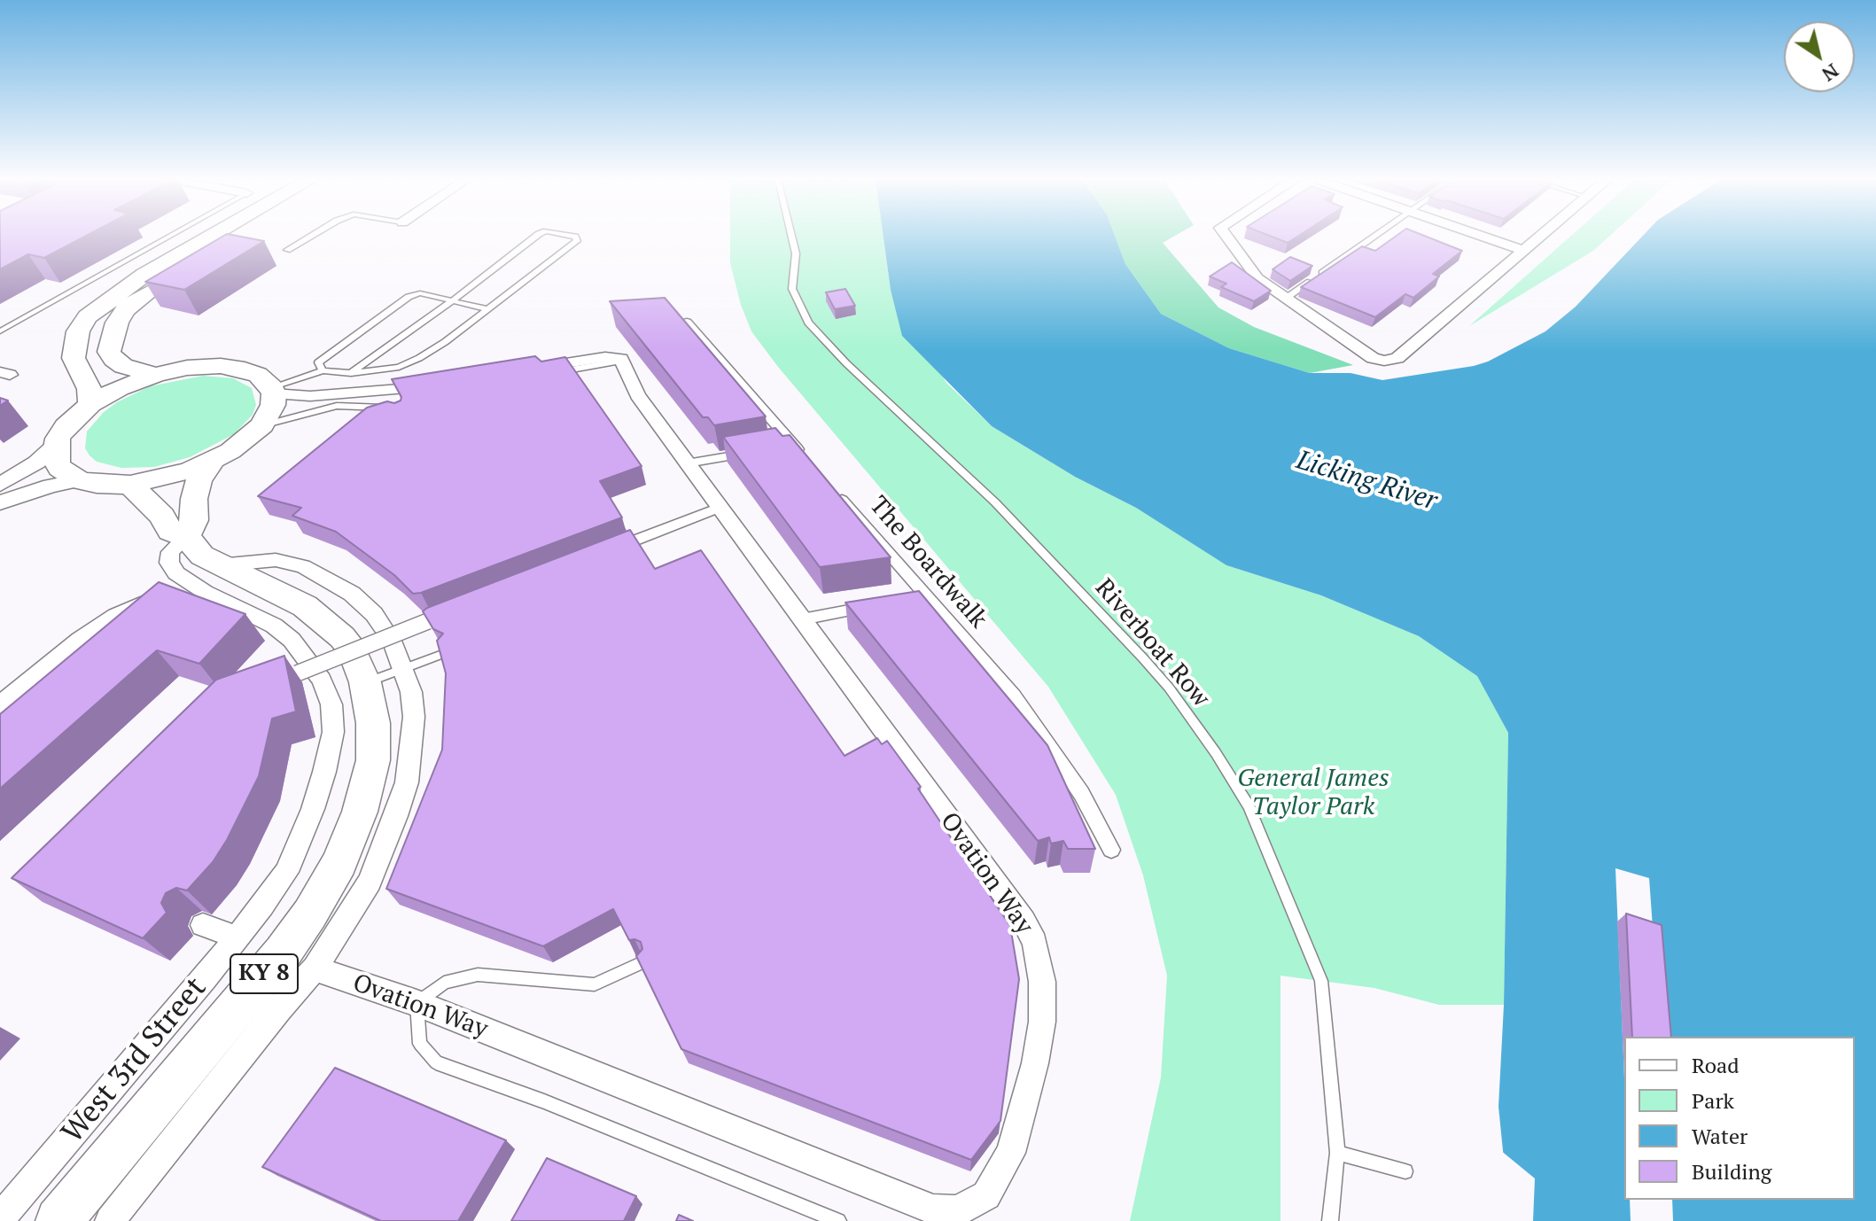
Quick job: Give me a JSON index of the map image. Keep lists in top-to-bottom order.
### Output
{
  "streets": {
    "main road": ["KY 8", "West 3rd Street"],
    "street": ["The Boardwalk", "Ovation Way"],
    "lane": ["Riverboat Row"]
  },
  "crossings": [
    ["KY 8", "West 3rd Street"]
  ],
  "water": ["Licking River"],
  "parks": ["General James Taylor Park"],
  "legend": [
    "Road",
    "Park",
    "Water",
    "Building"
  ],
  "north": "bottom right"
}
